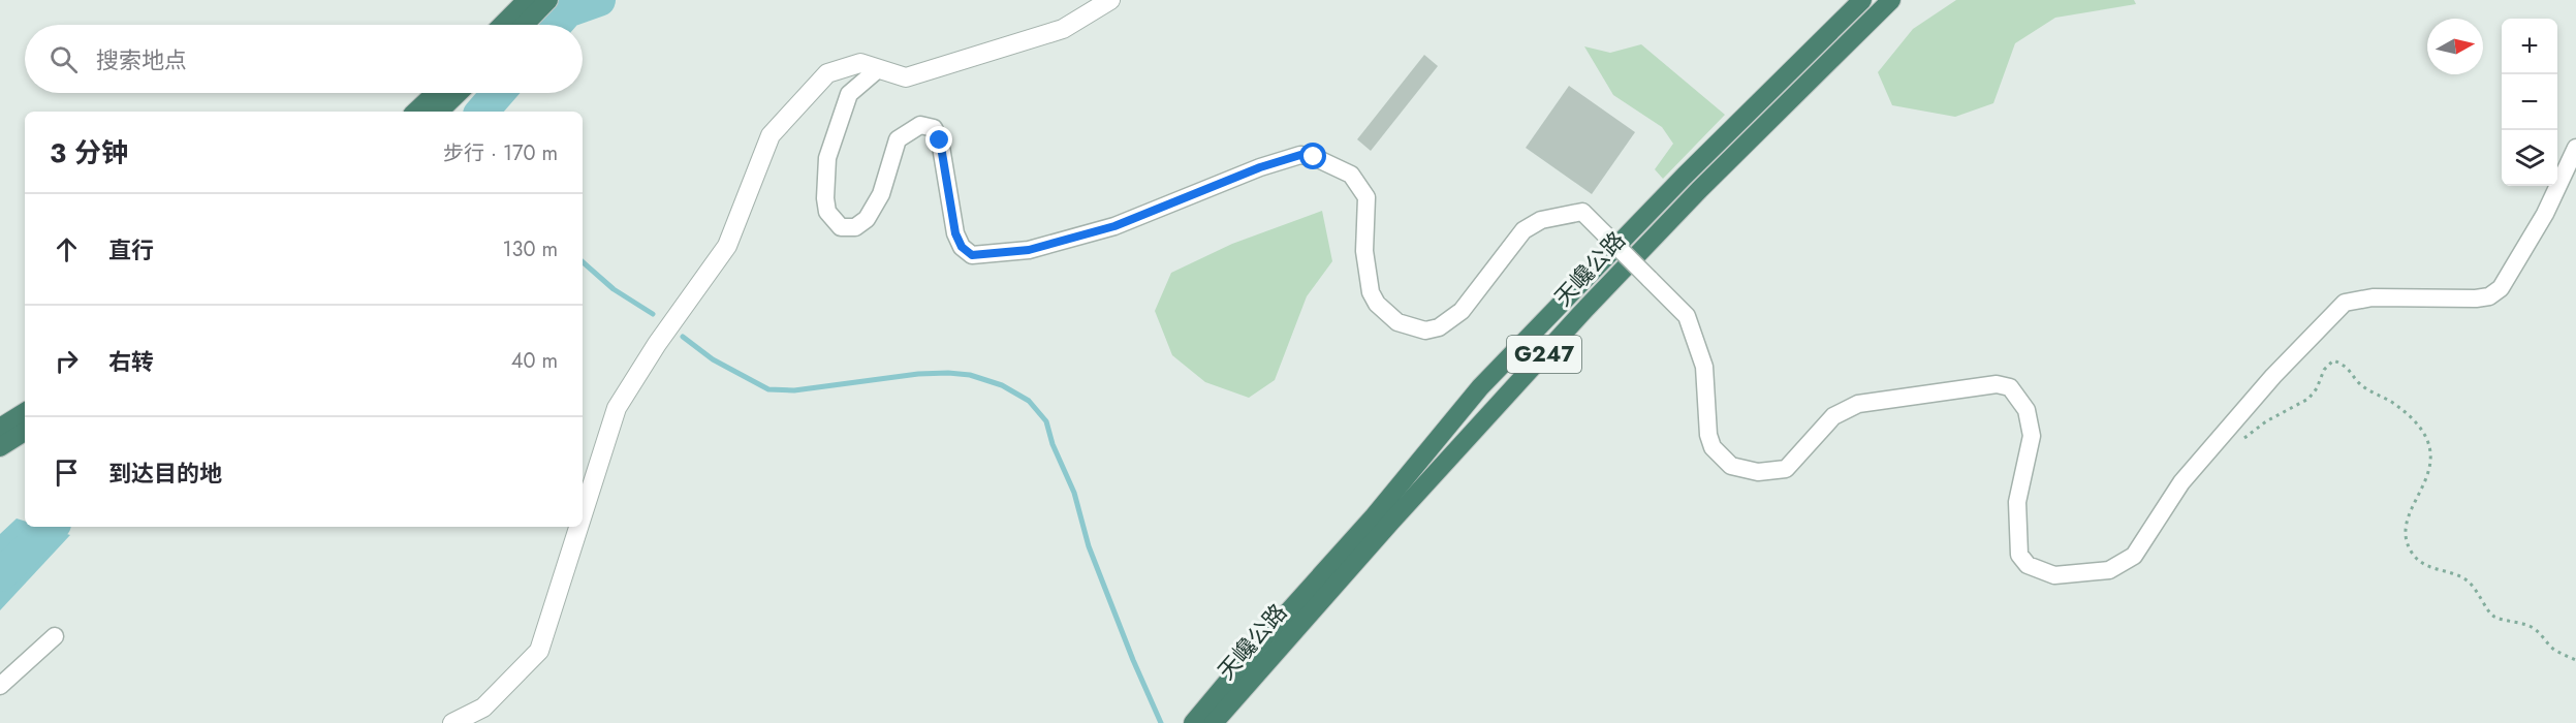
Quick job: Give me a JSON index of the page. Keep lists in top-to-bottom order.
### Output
{
  "streets": {
    "highway": ["天巉公路", "G247"]
  },
  "north": "right",
  "page": {
    "map_buttons": ["+", "−"],
    "search": "搜索地点",
    "heading": ["3 分钟", "步行 · 170 m"],
    "list": [
      ["直行", "130 m"],
      ["右转", "40 m"],
      "到达目的地"
    ]
  }
}
